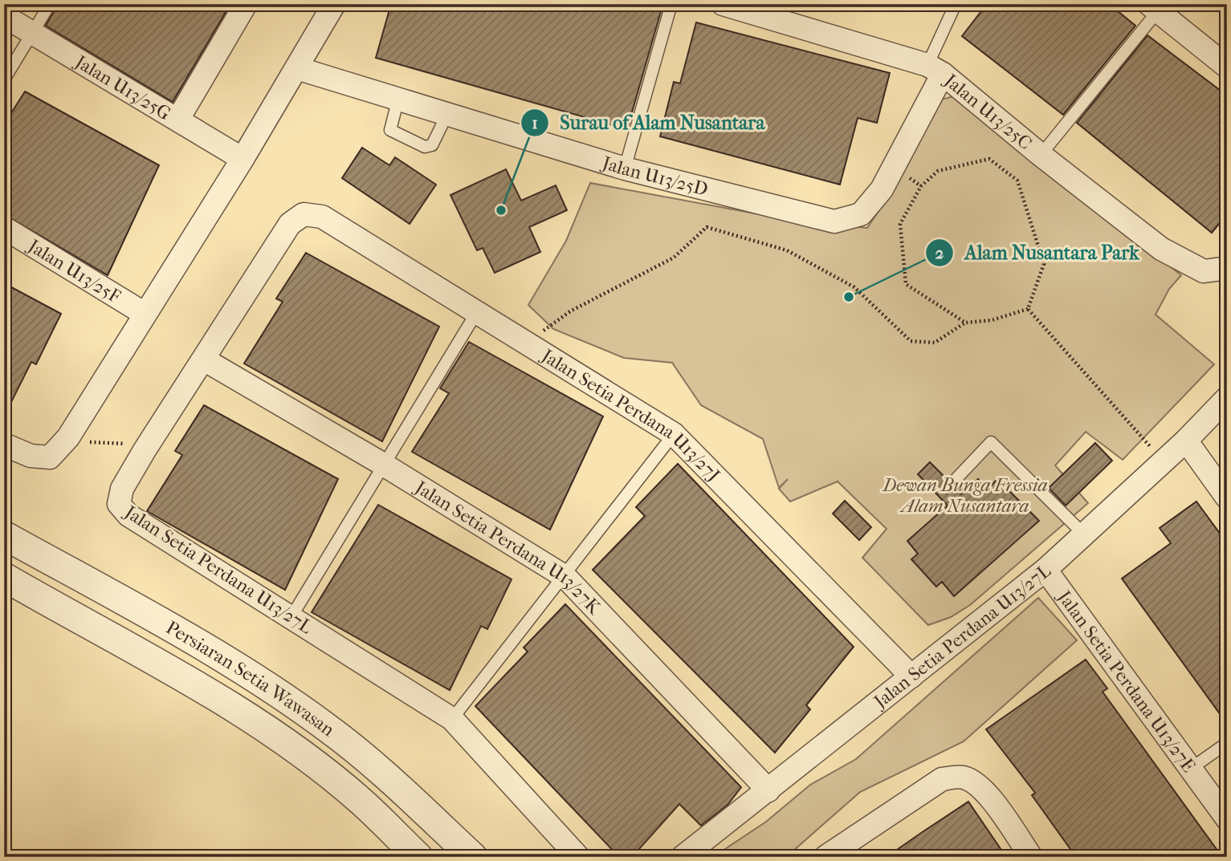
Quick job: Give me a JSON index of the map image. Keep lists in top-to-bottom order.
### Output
{
  "streets": {
    "street": [
      "Jalan U13/25G",
      "Jalan U13/25C",
      "Jalan U13/25D",
      "Jalan U13/25F",
      "Jalan Setia Perdana U13/27J",
      "Jalan Setia Perdana U13/27K",
      "Jalan Setia Perdana U13/27L",
      "Persiaran Setia Wawasan",
      "Jalan Setia Perdana U13/27E"
    ]
  },
  "crossings": [
    ["Jalan U13/25C", "Jalan U13/25D"],
    ["Jalan Setia Perdana U13/27J", "Jalan Setia Perdana U13/27L"],
    ["Jalan Setia Perdana U13/27K", "Jalan Setia Perdana U13/27L"],
    ["Jalan Setia Perdana U13/27L", "Jalan Setia Perdana U13/27E"]
  ],
  "parks": ["Dewan Bunga Fressia Alam Nusantara"],
  "places": ["Surau of Alam Nusantara", "Alam Nusantara Park"]
}
